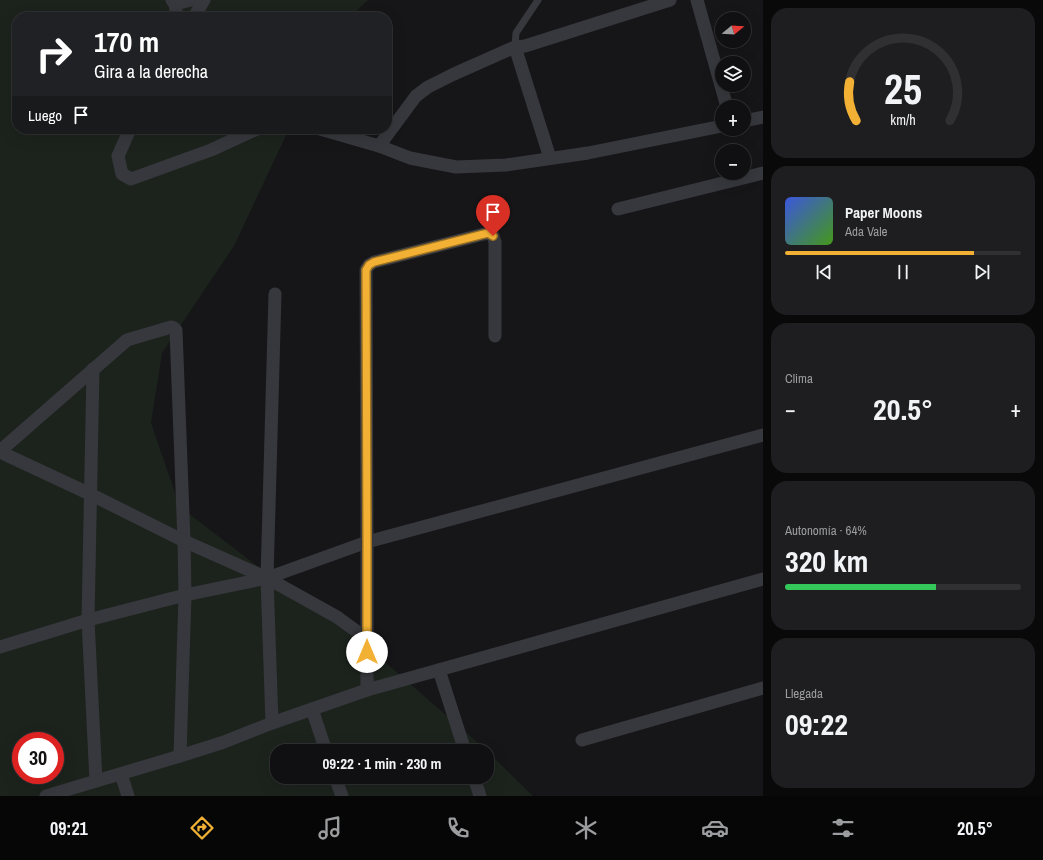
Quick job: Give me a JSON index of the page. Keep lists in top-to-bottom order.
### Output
{
  "north": "right",
  "page": {
    "map_buttons": ["+", "−"],
    "turn": ["170 m", "Gira a la derecha"],
    "then": "Luego",
    "song": ["Paper Moons", "Ada Vale"],
    "tile": [
      "Clima",
      ["Autonomía · 64%", "320 km"],
      ["Llegada", "09:22"]
    ],
    "heat": ["−", "20.5°", "+"],
    "limit": "30",
    "trip": "09:22 · 1 min · 230 m",
    "tabs": ["09:21", "20.5°"],
    "gauge": ["25", "km/h"]
  }
}
